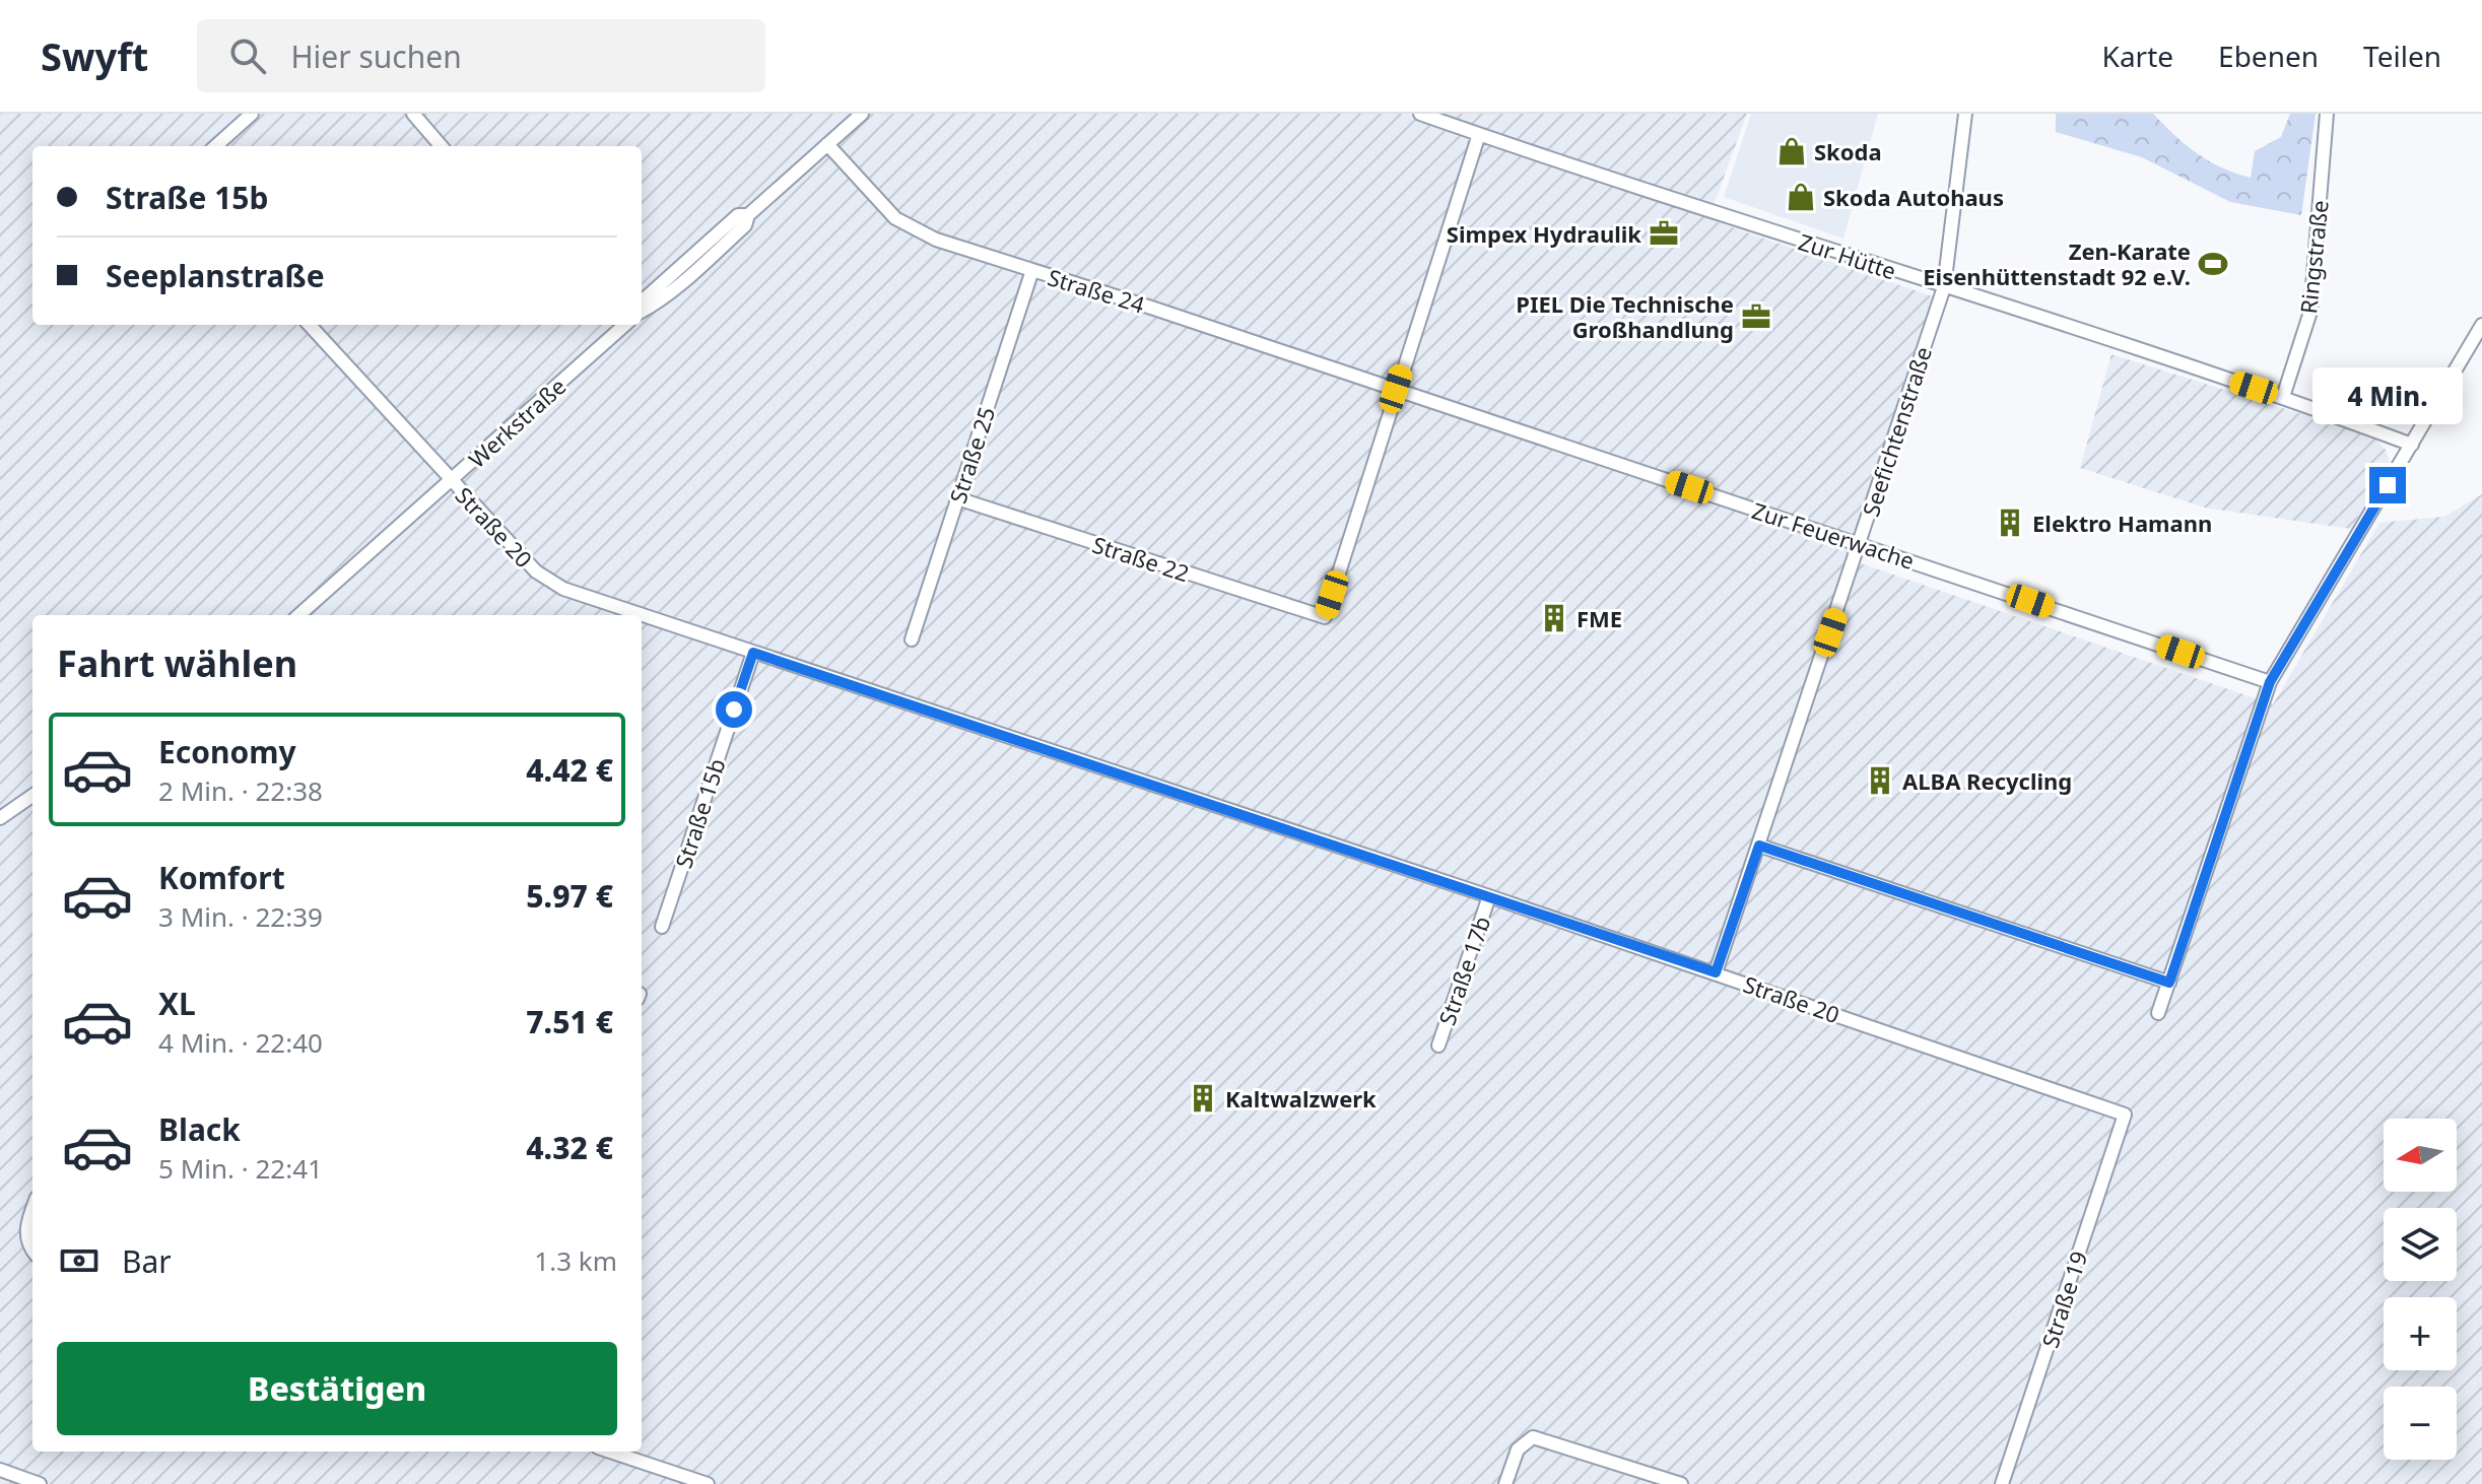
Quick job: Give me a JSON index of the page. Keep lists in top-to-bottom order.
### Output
{
  "streets": {
    "street": [
      "Zur Hütte",
      "Ringstraße",
      "Straße 24",
      "Werkstraße",
      "Seefichtenstraße",
      "Straße 25",
      "Straße 20",
      "Zur Feuerwache",
      "Straße 22",
      "Straße 15b",
      "Straße 17b",
      "Straße 19"
    ]
  },
  "crossings": [
    ["Zur Hütte", "Ringstraße"],
    ["Zur Hütte", "Seefichtenstraße"],
    ["Straße 24", "Werkstraße"],
    ["Straße 24", "Straße 25"],
    ["Straße 24", "Zur Feuerwache"],
    ["Straße 24", "Straße 22"],
    ["Werkstraße", "Straße 20"],
    ["Seefichtenstraße", "Straße 20"],
    ["Seefichtenstraße", "Zur Feuerwache"],
    ["Straße 25", "Straße 22"],
    ["Straße 20", "Straße 15b"],
    ["Straße 20", "Straße 17b"],
    ["Straße 20", "Straße 19"],
    ["Zur Feuerwache", "Straße 22"]
  ],
  "places": {
    "shop": ["Skoda", "Skoda Autohaus"],
    "office": ["Simpex Hydraulik", "PIEL Die Technische Großhandlung"],
    "sports": ["Zen-Karate Eisenhüttenstadt 92 e.V."],
    "building": [
      "Elektro Hamann",
      "FME",
      "ALBA Recycling",
      "Kaltwalzwerk"
    ]
  },
  "north": "left",
  "page": {
    "header": "Swyft",
    "search": "Hier suchen",
    "nav": ["Karte", "Ebenen", "Teilen"],
    "banner": ["Straße 15b", "Seeplanstraße"],
    "bubble": "4 Min.",
    "heading": "Fahrt wählen",
    "list": [
      {
        "name": "Economy",
        "note": "2 Min. · 22:38",
        "value": "4.42 €"
      },
      {
        "name": "Komfort",
        "note": "3 Min. · 22:39",
        "value": "5.97 €"
      },
      {
        "name": "XL",
        "note": "4 Min. · 22:40",
        "value": "7.51 €"
      },
      {
        "name": "Black",
        "note": "5 Min. · 22:41",
        "value": "4.32 €"
      }
    ],
    "map_buttons": ["+", "−"],
    "pay": ["Bar", "1.3 km"],
    "buttons": "Bestätigen"
  }
}
